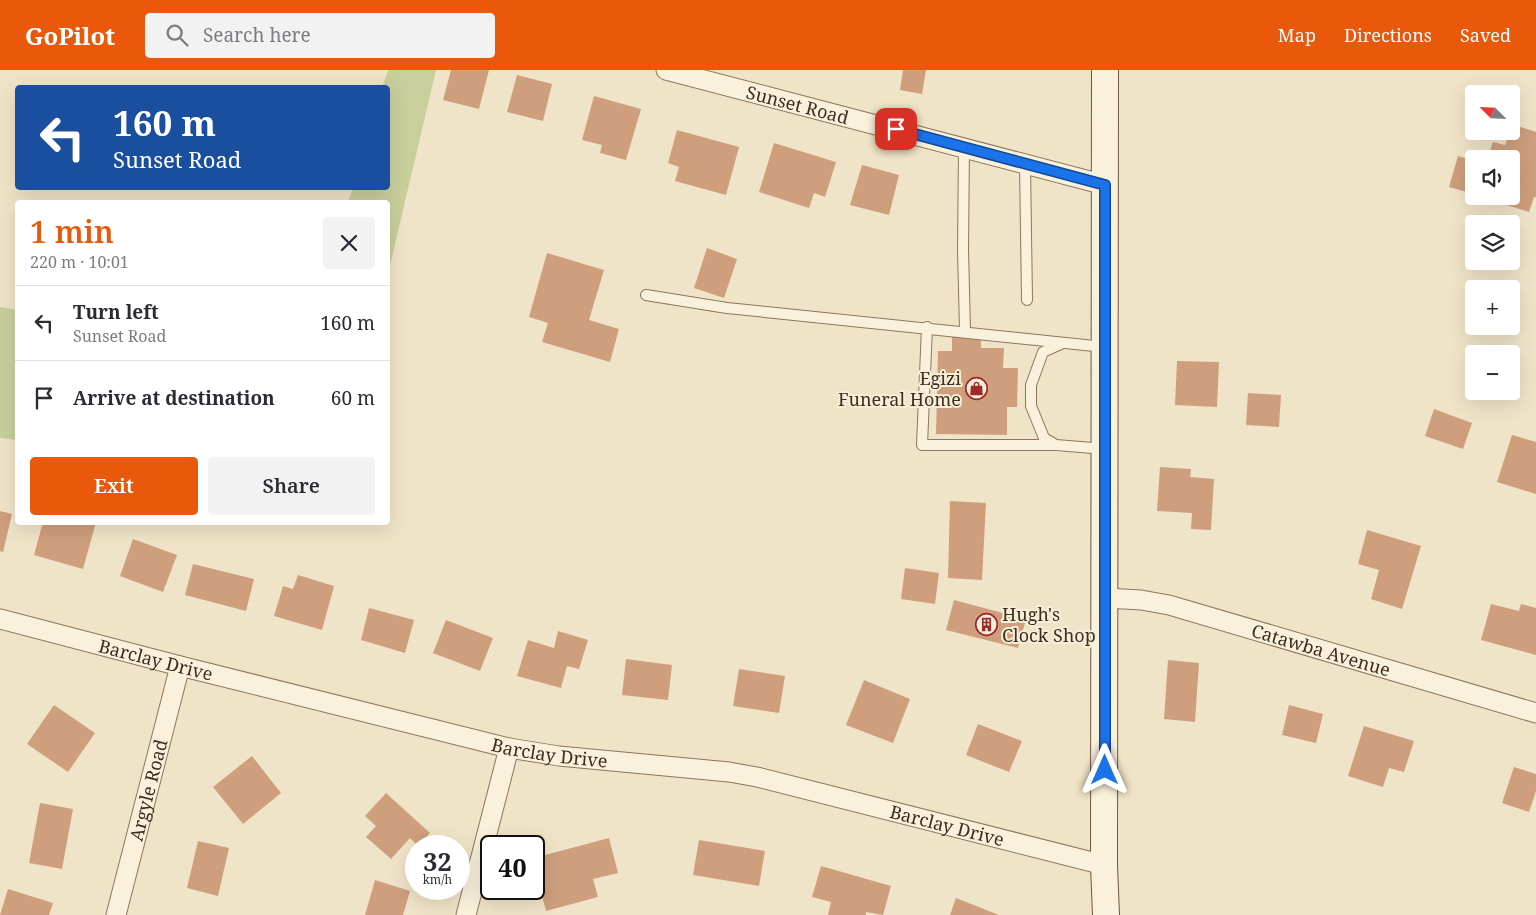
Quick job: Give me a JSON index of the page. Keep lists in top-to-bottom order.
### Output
{
  "streets": {
    "street": [
      "Sunset Road",
      "Catawba Avenue",
      "Barclay Drive",
      "Argyle Road"
    ]
  },
  "crossings": [
    ["Barclay Drive", "Argyle Road"]
  ],
  "places": {
    "shop": ["Egizi Funeral Home"],
    "building": ["Hugh's Clock Shop"]
  },
  "north": "top left",
  "page": {
    "header": "GoPilot",
    "search": "Search here",
    "nav": ["Map", "Directions", "Saved"],
    "map_buttons": ["+", "−"],
    "turn": ["160 m", "Sunset Road"],
    "heading": ["1 min", "220 m · 10:01"],
    "list": [
      {
        "name": "Turn left",
        "note": "Sunset Road",
        "value": "160 m"
      },
      {
        "name": "Arrive at destination",
        "value": "60 m"
      }
    ],
    "buttons": ["Exit", "Share"],
    "speed": "32 km/h",
    "limit": "40"
  }
}
